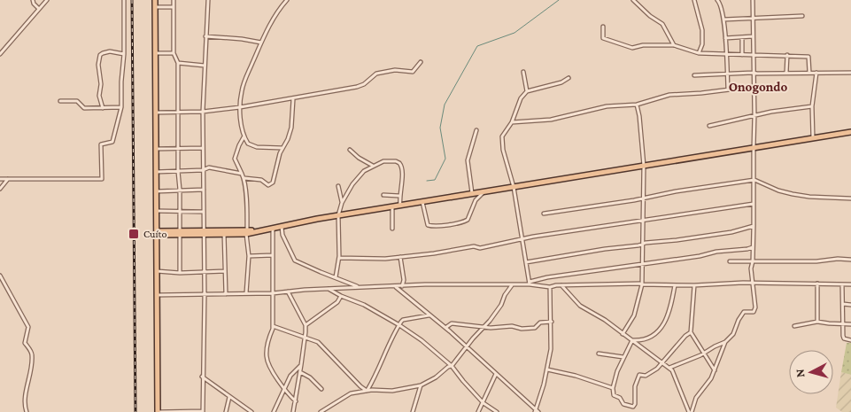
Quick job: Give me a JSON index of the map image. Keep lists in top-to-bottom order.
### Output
{
  "districts": ["Onogondo"],
  "places": {
    "transit": ["Cuíto"]
  },
  "north": "left"
}
